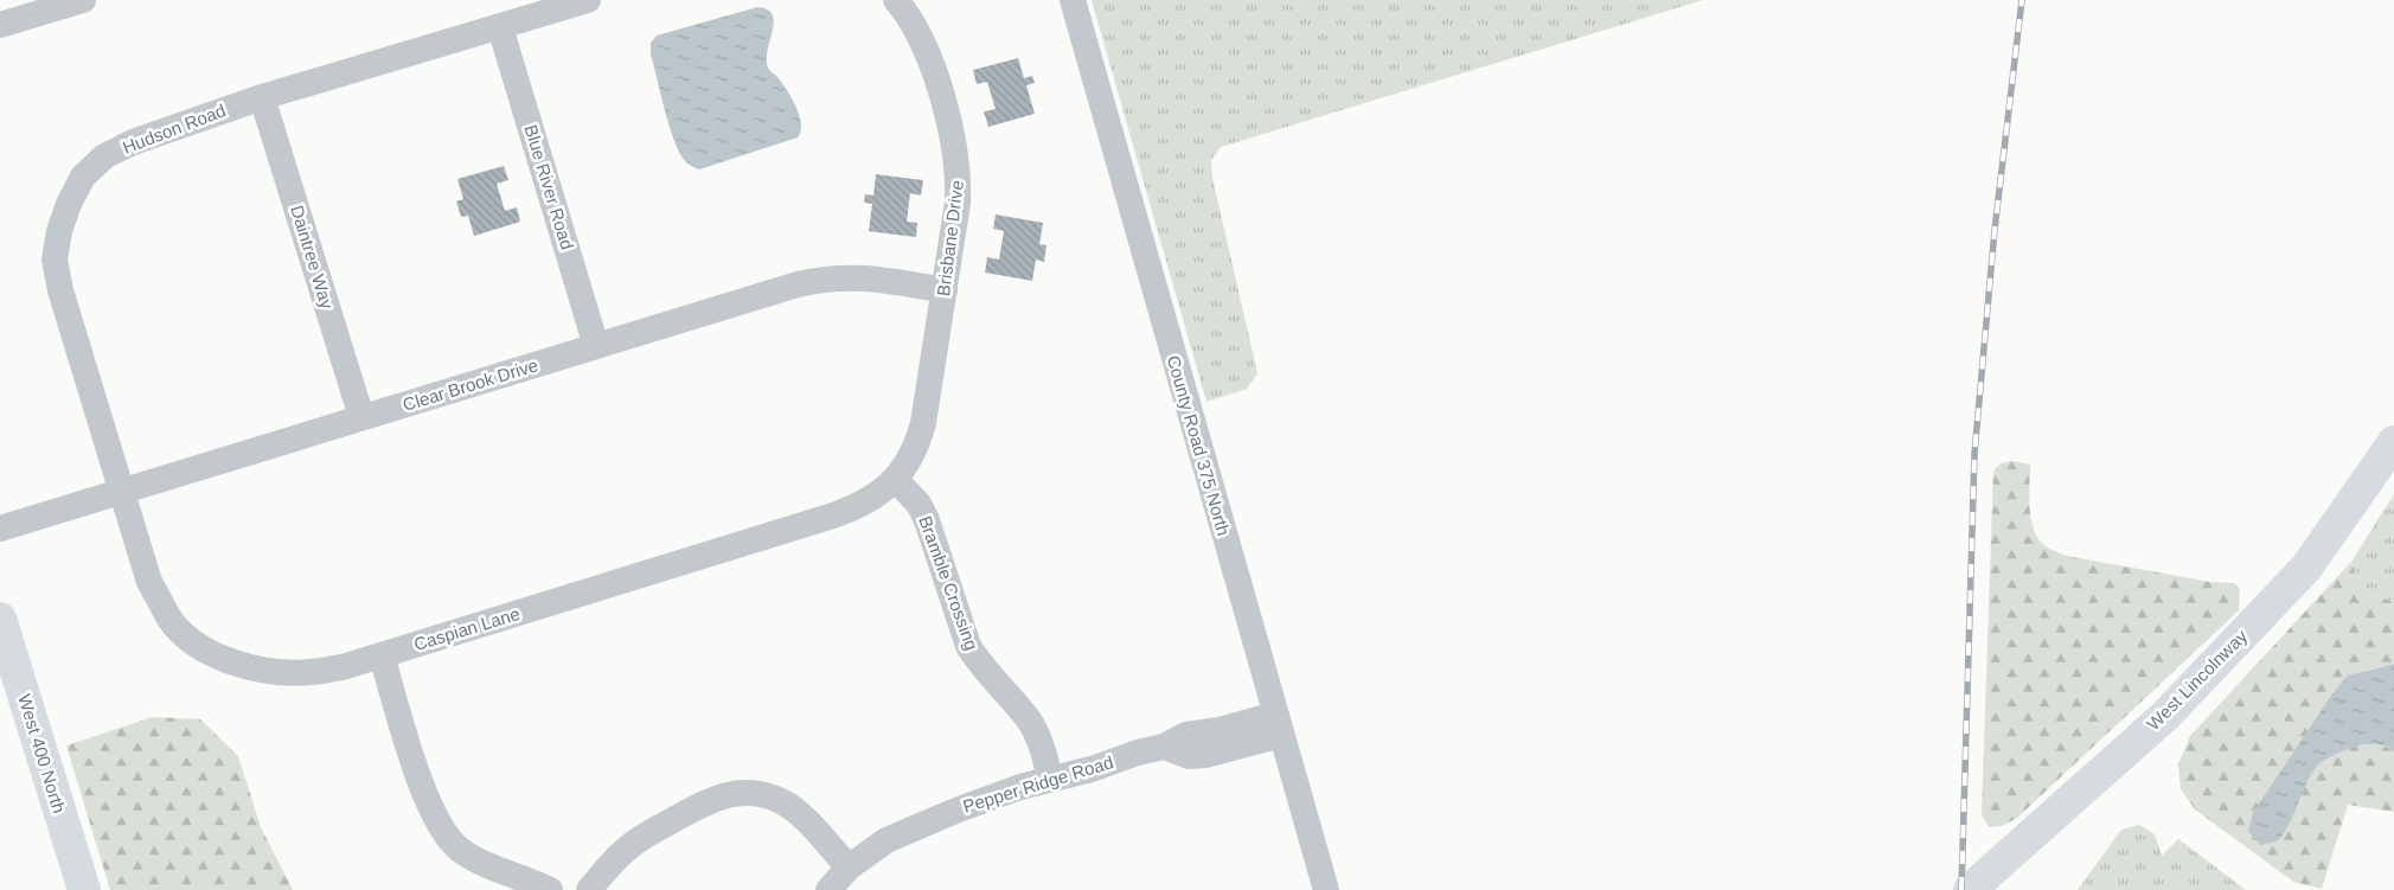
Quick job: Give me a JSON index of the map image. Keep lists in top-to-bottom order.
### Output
{
  "streets": {
    "main road": ["West Lincolnway", "West 400 North"],
    "street": [
      "Hudson Road",
      "Blue River Road",
      "Brisbane Drive",
      "Daintree Way",
      "Clear Brook Drive",
      "County Road 375 North",
      "Bramble Crossing",
      "Caspian Lane",
      "Pepper Ridge Road"
    ]
  },
  "crossings": [
    ["Hudson Road", "Blue River Road"],
    ["Hudson Road", "Daintree Way"],
    ["Hudson Road", "Clear Brook Drive"],
    ["Hudson Road", "Caspian Lane"],
    ["Blue River Road", "Clear Brook Drive"],
    ["Brisbane Drive", "Clear Brook Drive"],
    ["Brisbane Drive", "Bramble Crossing"],
    ["Brisbane Drive", "Caspian Lane"],
    ["Daintree Way", "Clear Brook Drive"],
    ["Clear Brook Drive", "Caspian Lane"],
    ["County Road 375 North", "Pepper Ridge Road"],
    ["Bramble Crossing", "Caspian Lane"],
    ["Bramble Crossing", "Pepper Ridge Road"]
  ]
}
